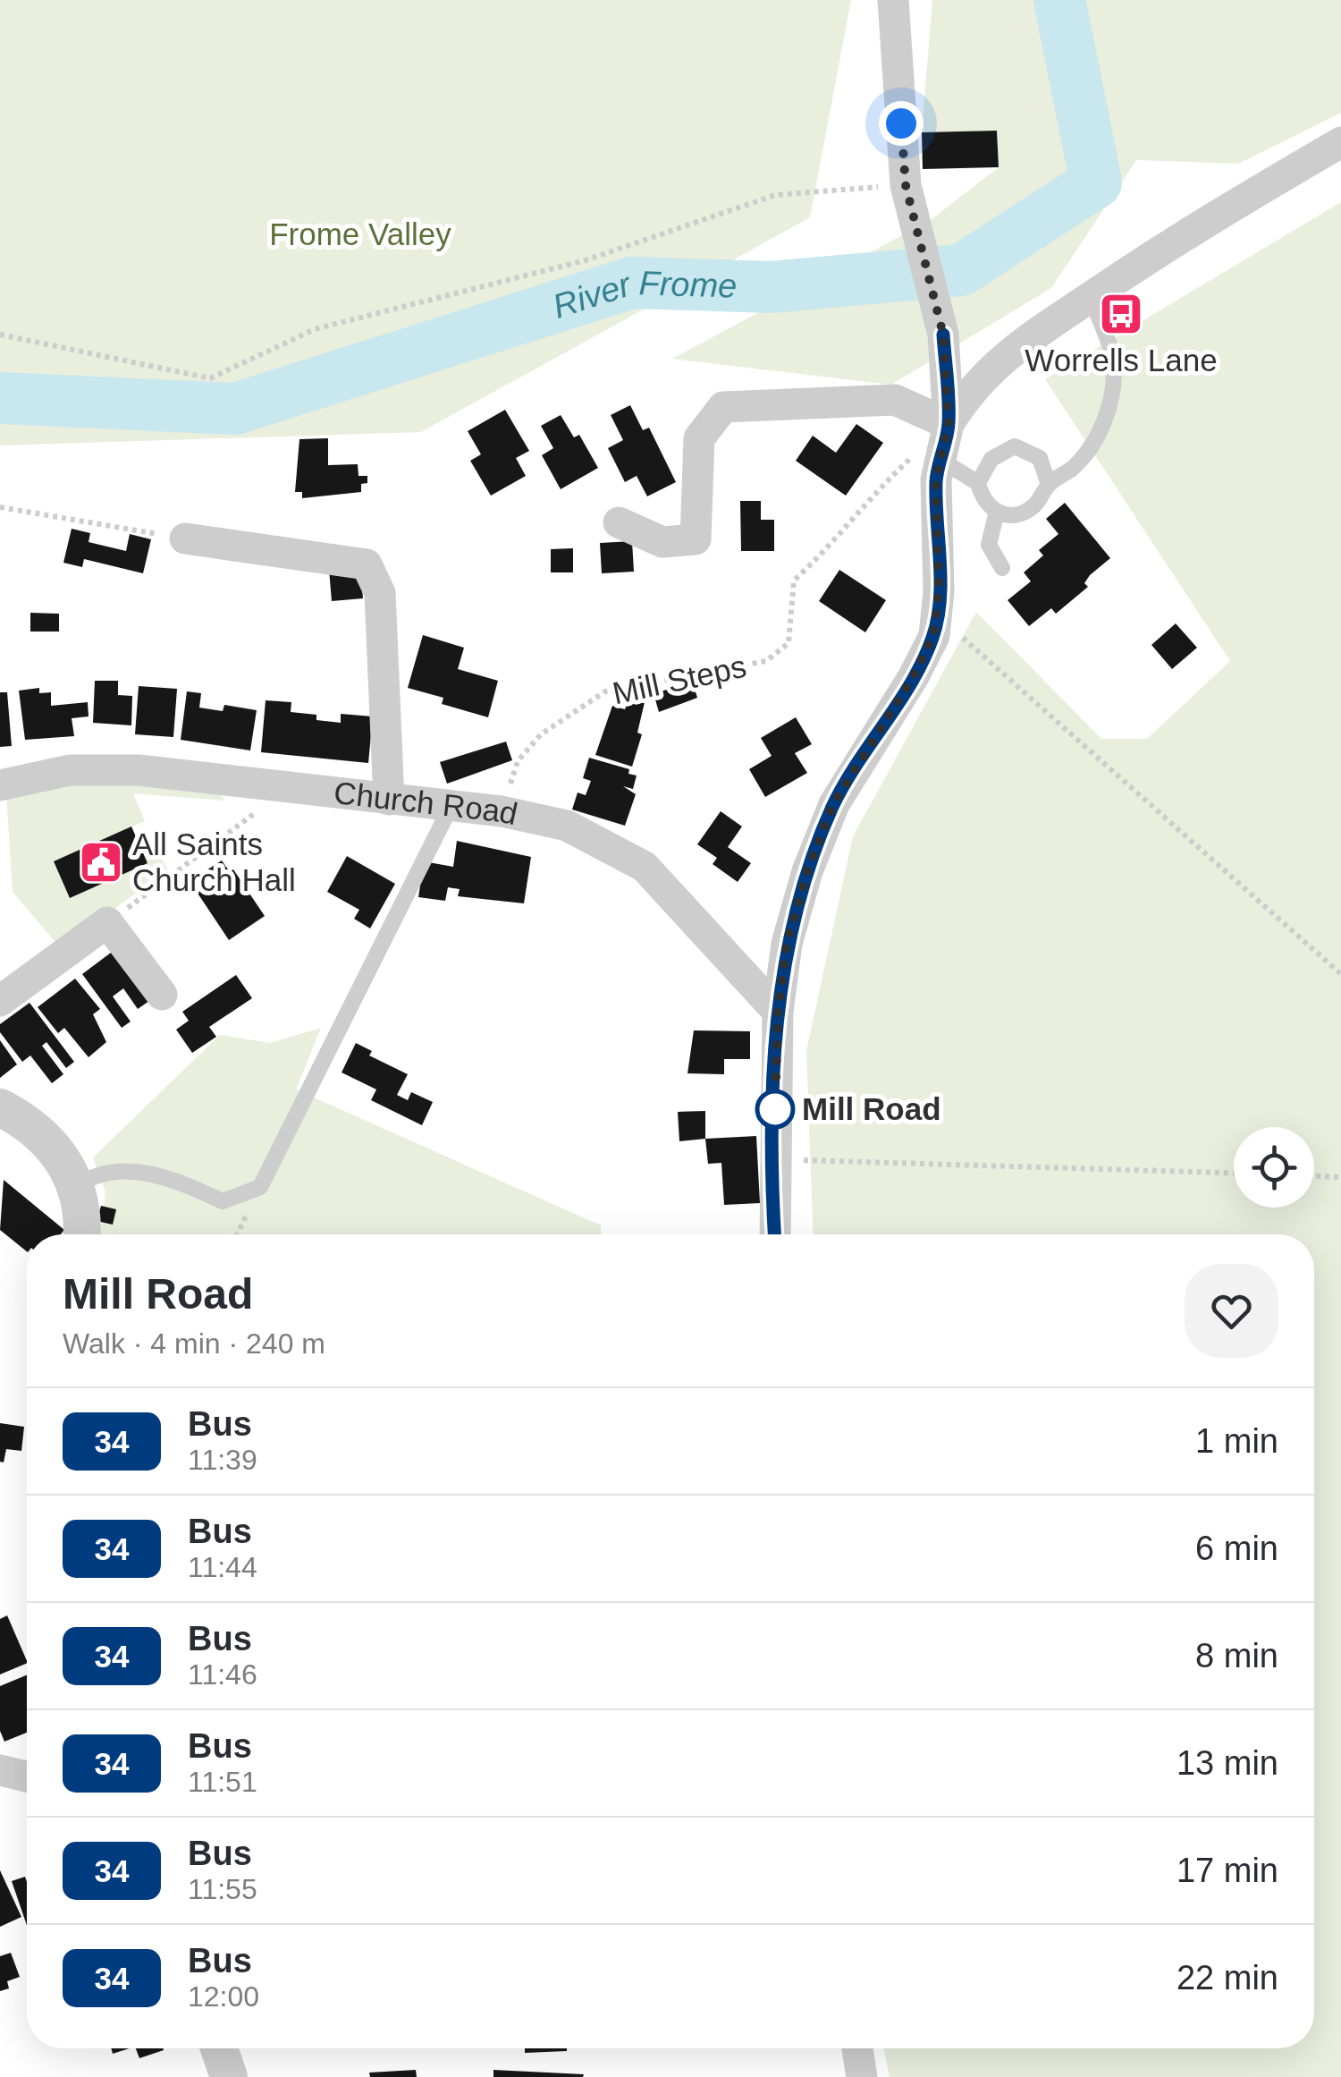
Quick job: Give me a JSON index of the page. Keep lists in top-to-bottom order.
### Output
{
  "streets": {
    "street": ["Church Road"],
    "path": ["Mill Steps"]
  },
  "crossings": [
    ["Mill Steps", "Church Road"]
  ],
  "water": ["River Frome"],
  "parks": ["Frome Valley"],
  "places": {
    "bus stop": ["Worrells Lane"],
    "public building": ["All Saints Church Hall"],
    "other": ["Mill Road"]
  },
  "lines": ["bus line 34"],
  "page": {
    "heading": ["Mill Road", "Walk · 4 min · 240 m"],
    "list": [
      {
        "mark": "34",
        "name": "Bus",
        "note": "11:39",
        "value": "1 min"
      },
      {
        "mark": "34",
        "name": "Bus",
        "note": "11:44",
        "value": "6 min"
      },
      {
        "mark": "34",
        "name": "Bus",
        "note": "11:46",
        "value": "8 min"
      },
      {
        "mark": "34",
        "name": "Bus",
        "note": "11:51",
        "value": "13 min"
      },
      {
        "mark": "34",
        "name": "Bus",
        "note": "11:55",
        "value": "17 min"
      },
      {
        "mark": "34",
        "name": "Bus",
        "note": "12:00",
        "value": "22 min"
      }
    ]
  }
}
